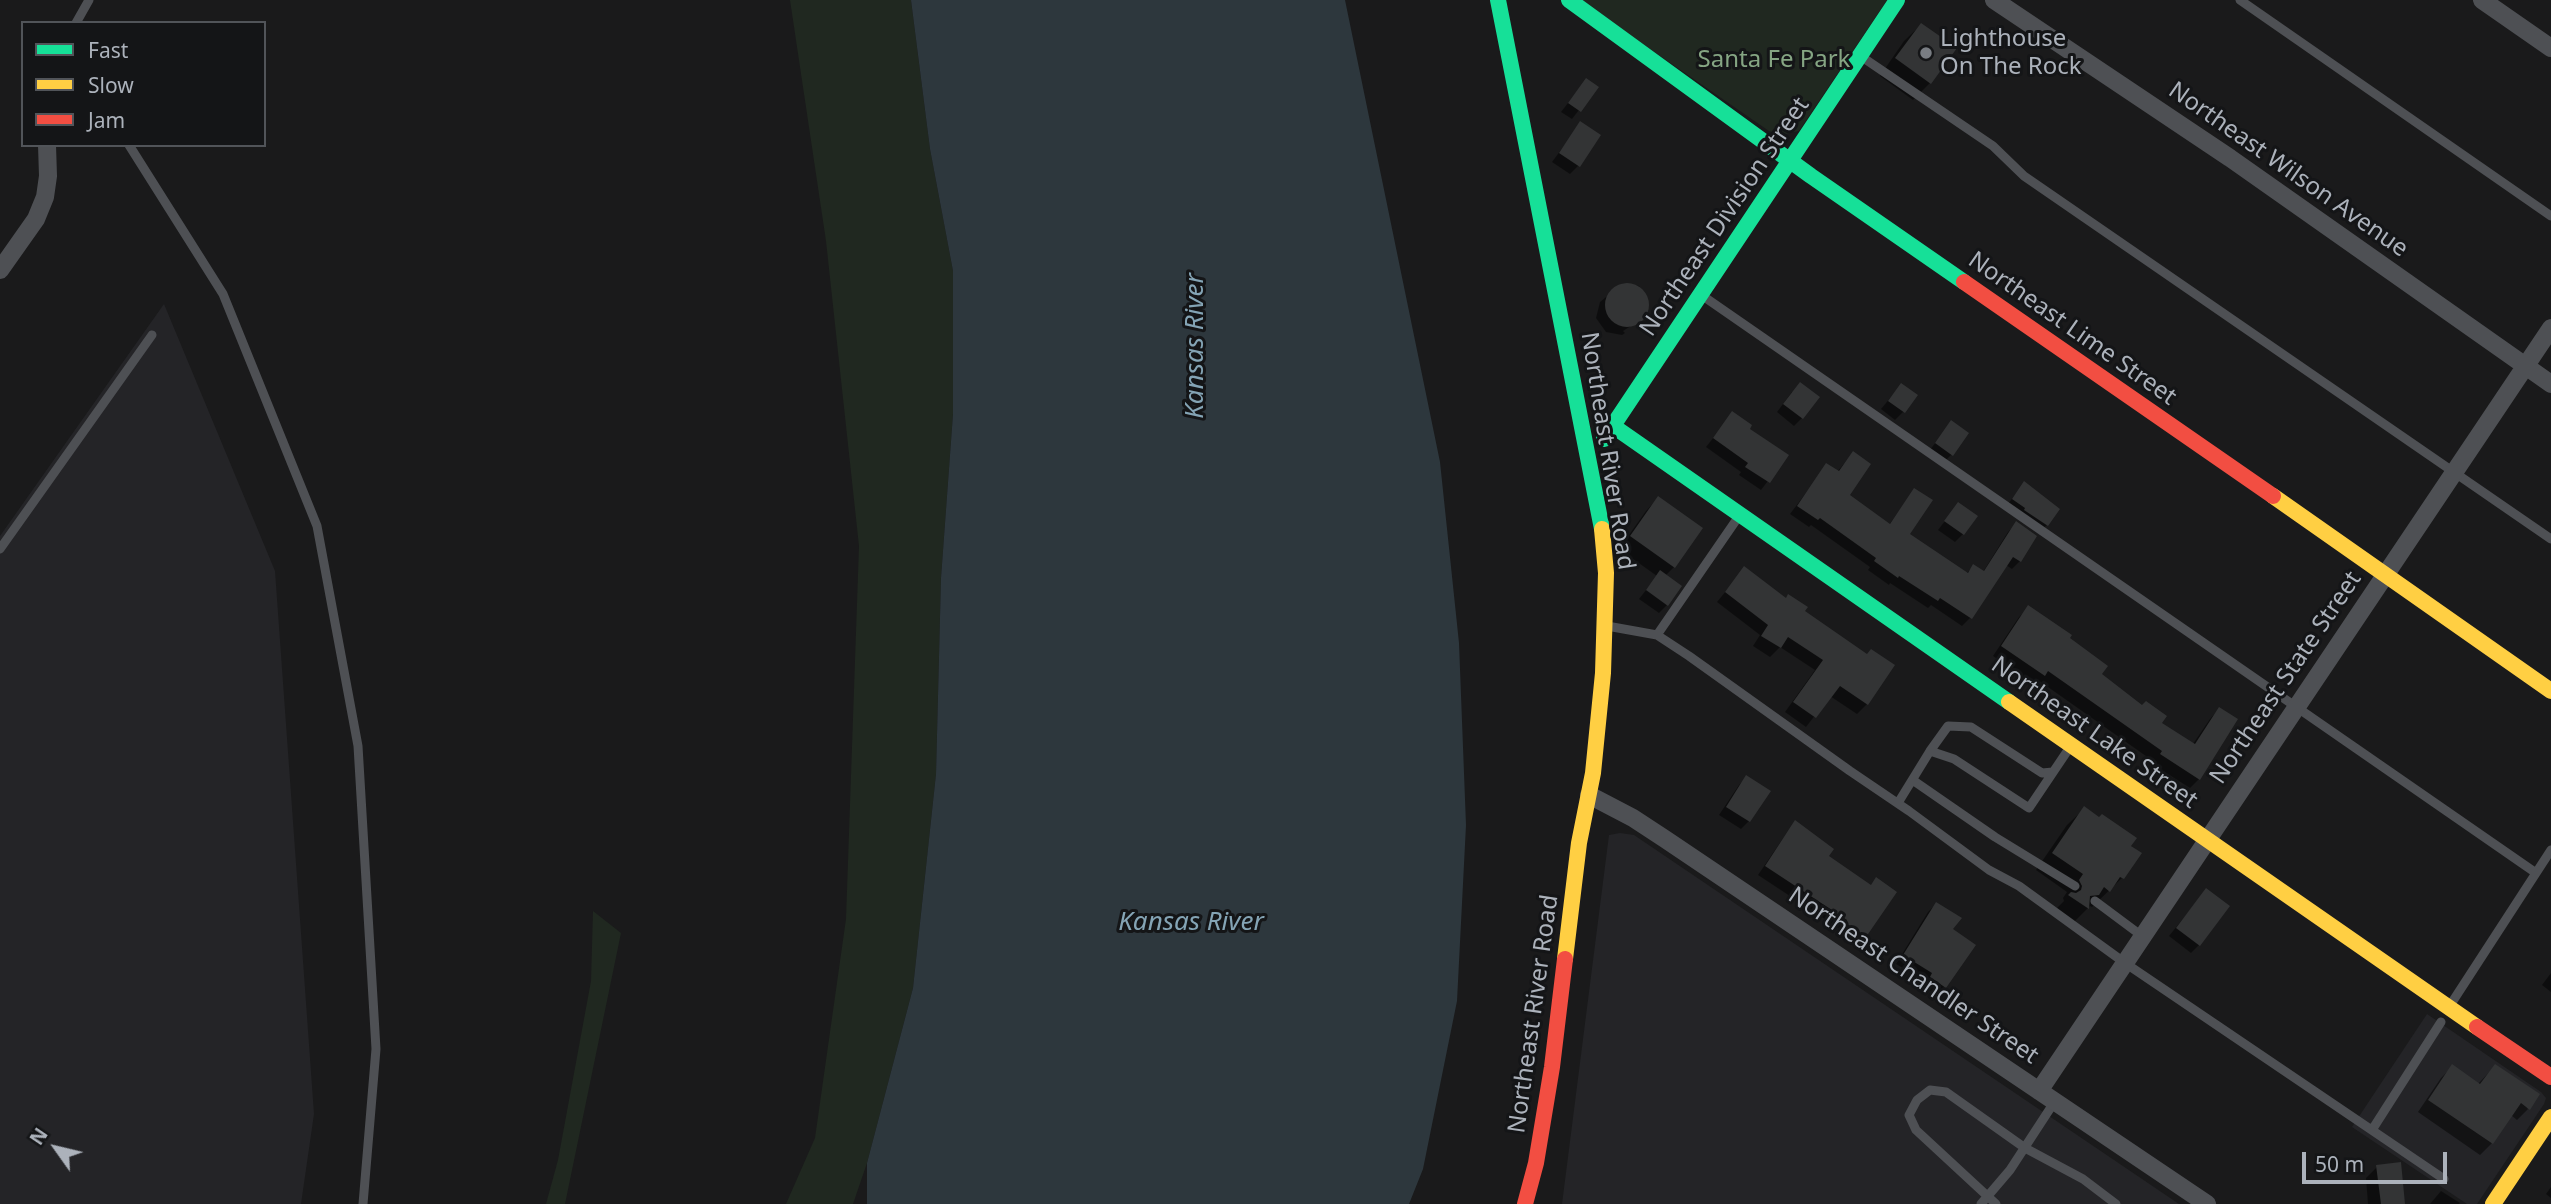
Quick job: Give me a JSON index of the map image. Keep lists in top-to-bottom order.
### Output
{
  "streets": {
    "street": [
      "Northeast Wilson Avenue",
      "Northeast Division Street",
      "Northeast Lime Street",
      "Northeast River Road",
      "Northeast State Street",
      "Northeast Lake Street",
      "Northeast Chandler Street"
    ]
  },
  "crossings": [
    ["Northeast Wilson Avenue", "Northeast State Street"],
    ["Northeast Division Street", "Northeast Lime Street"],
    ["Northeast Division Street", "Northeast River Road"],
    ["Northeast Division Street", "Northeast Lake Street"],
    ["Northeast Lime Street", "Northeast State Street"],
    ["Northeast River Road", "Northeast Chandler Street"],
    ["Northeast State Street", "Northeast Lake Street"],
    ["Northeast State Street", "Northeast Chandler Street"]
  ],
  "water": ["Kansas River"],
  "parks": ["Santa Fe Park"],
  "places": ["Lighthouse On The Rock"],
  "legend": ["Fast", "Slow", "Jam"],
  "scale_bar": "50 m",
  "north": "top left"
}
